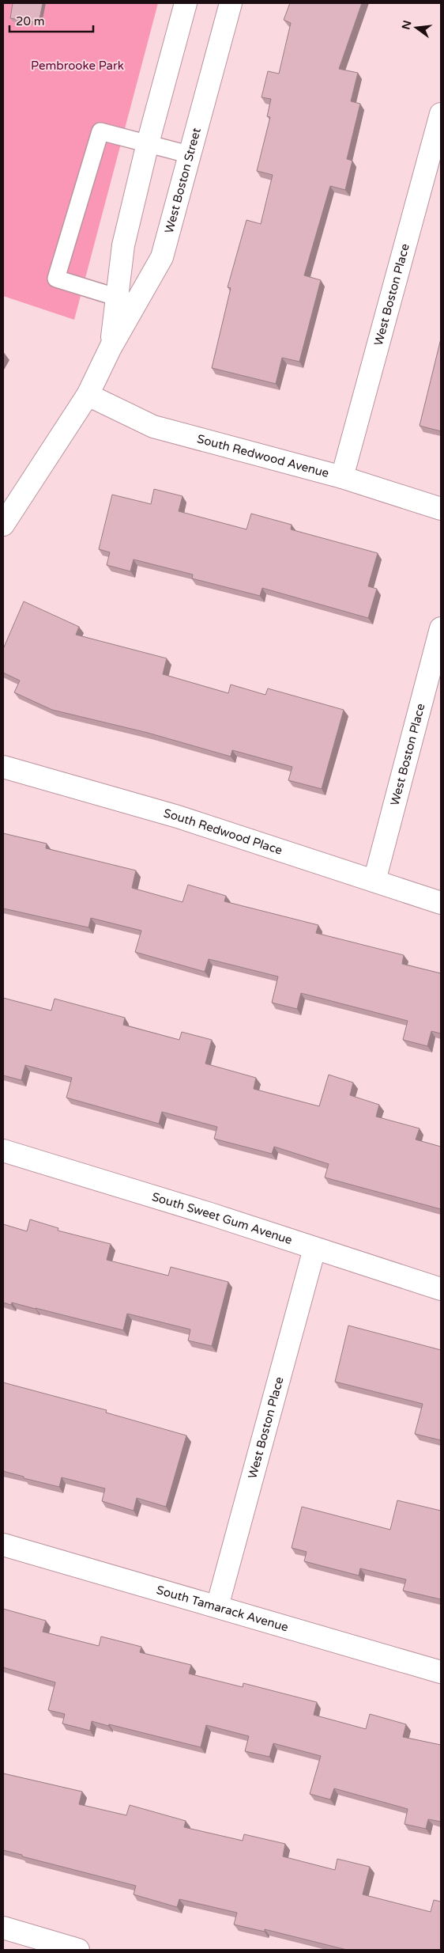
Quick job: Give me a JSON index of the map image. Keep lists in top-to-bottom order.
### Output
{
  "streets": {
    "street": [
      "West Boston Street",
      "West Boston Place",
      "South Redwood Avenue",
      "South Redwood Place",
      "South Sweet Gum Avenue",
      "South Tamarack Avenue"
    ]
  },
  "crossings": [
    ["West Boston Street", "South Redwood Avenue"],
    ["West Boston Place", "South Redwood Avenue"],
    ["West Boston Place", "South Redwood Place"],
    ["West Boston Place", "South Sweet Gum Avenue"],
    ["West Boston Place", "South Tamarack Avenue"]
  ],
  "parks": ["Pembrooke Park"],
  "scale_bar": "20 m",
  "north": "left"
}
